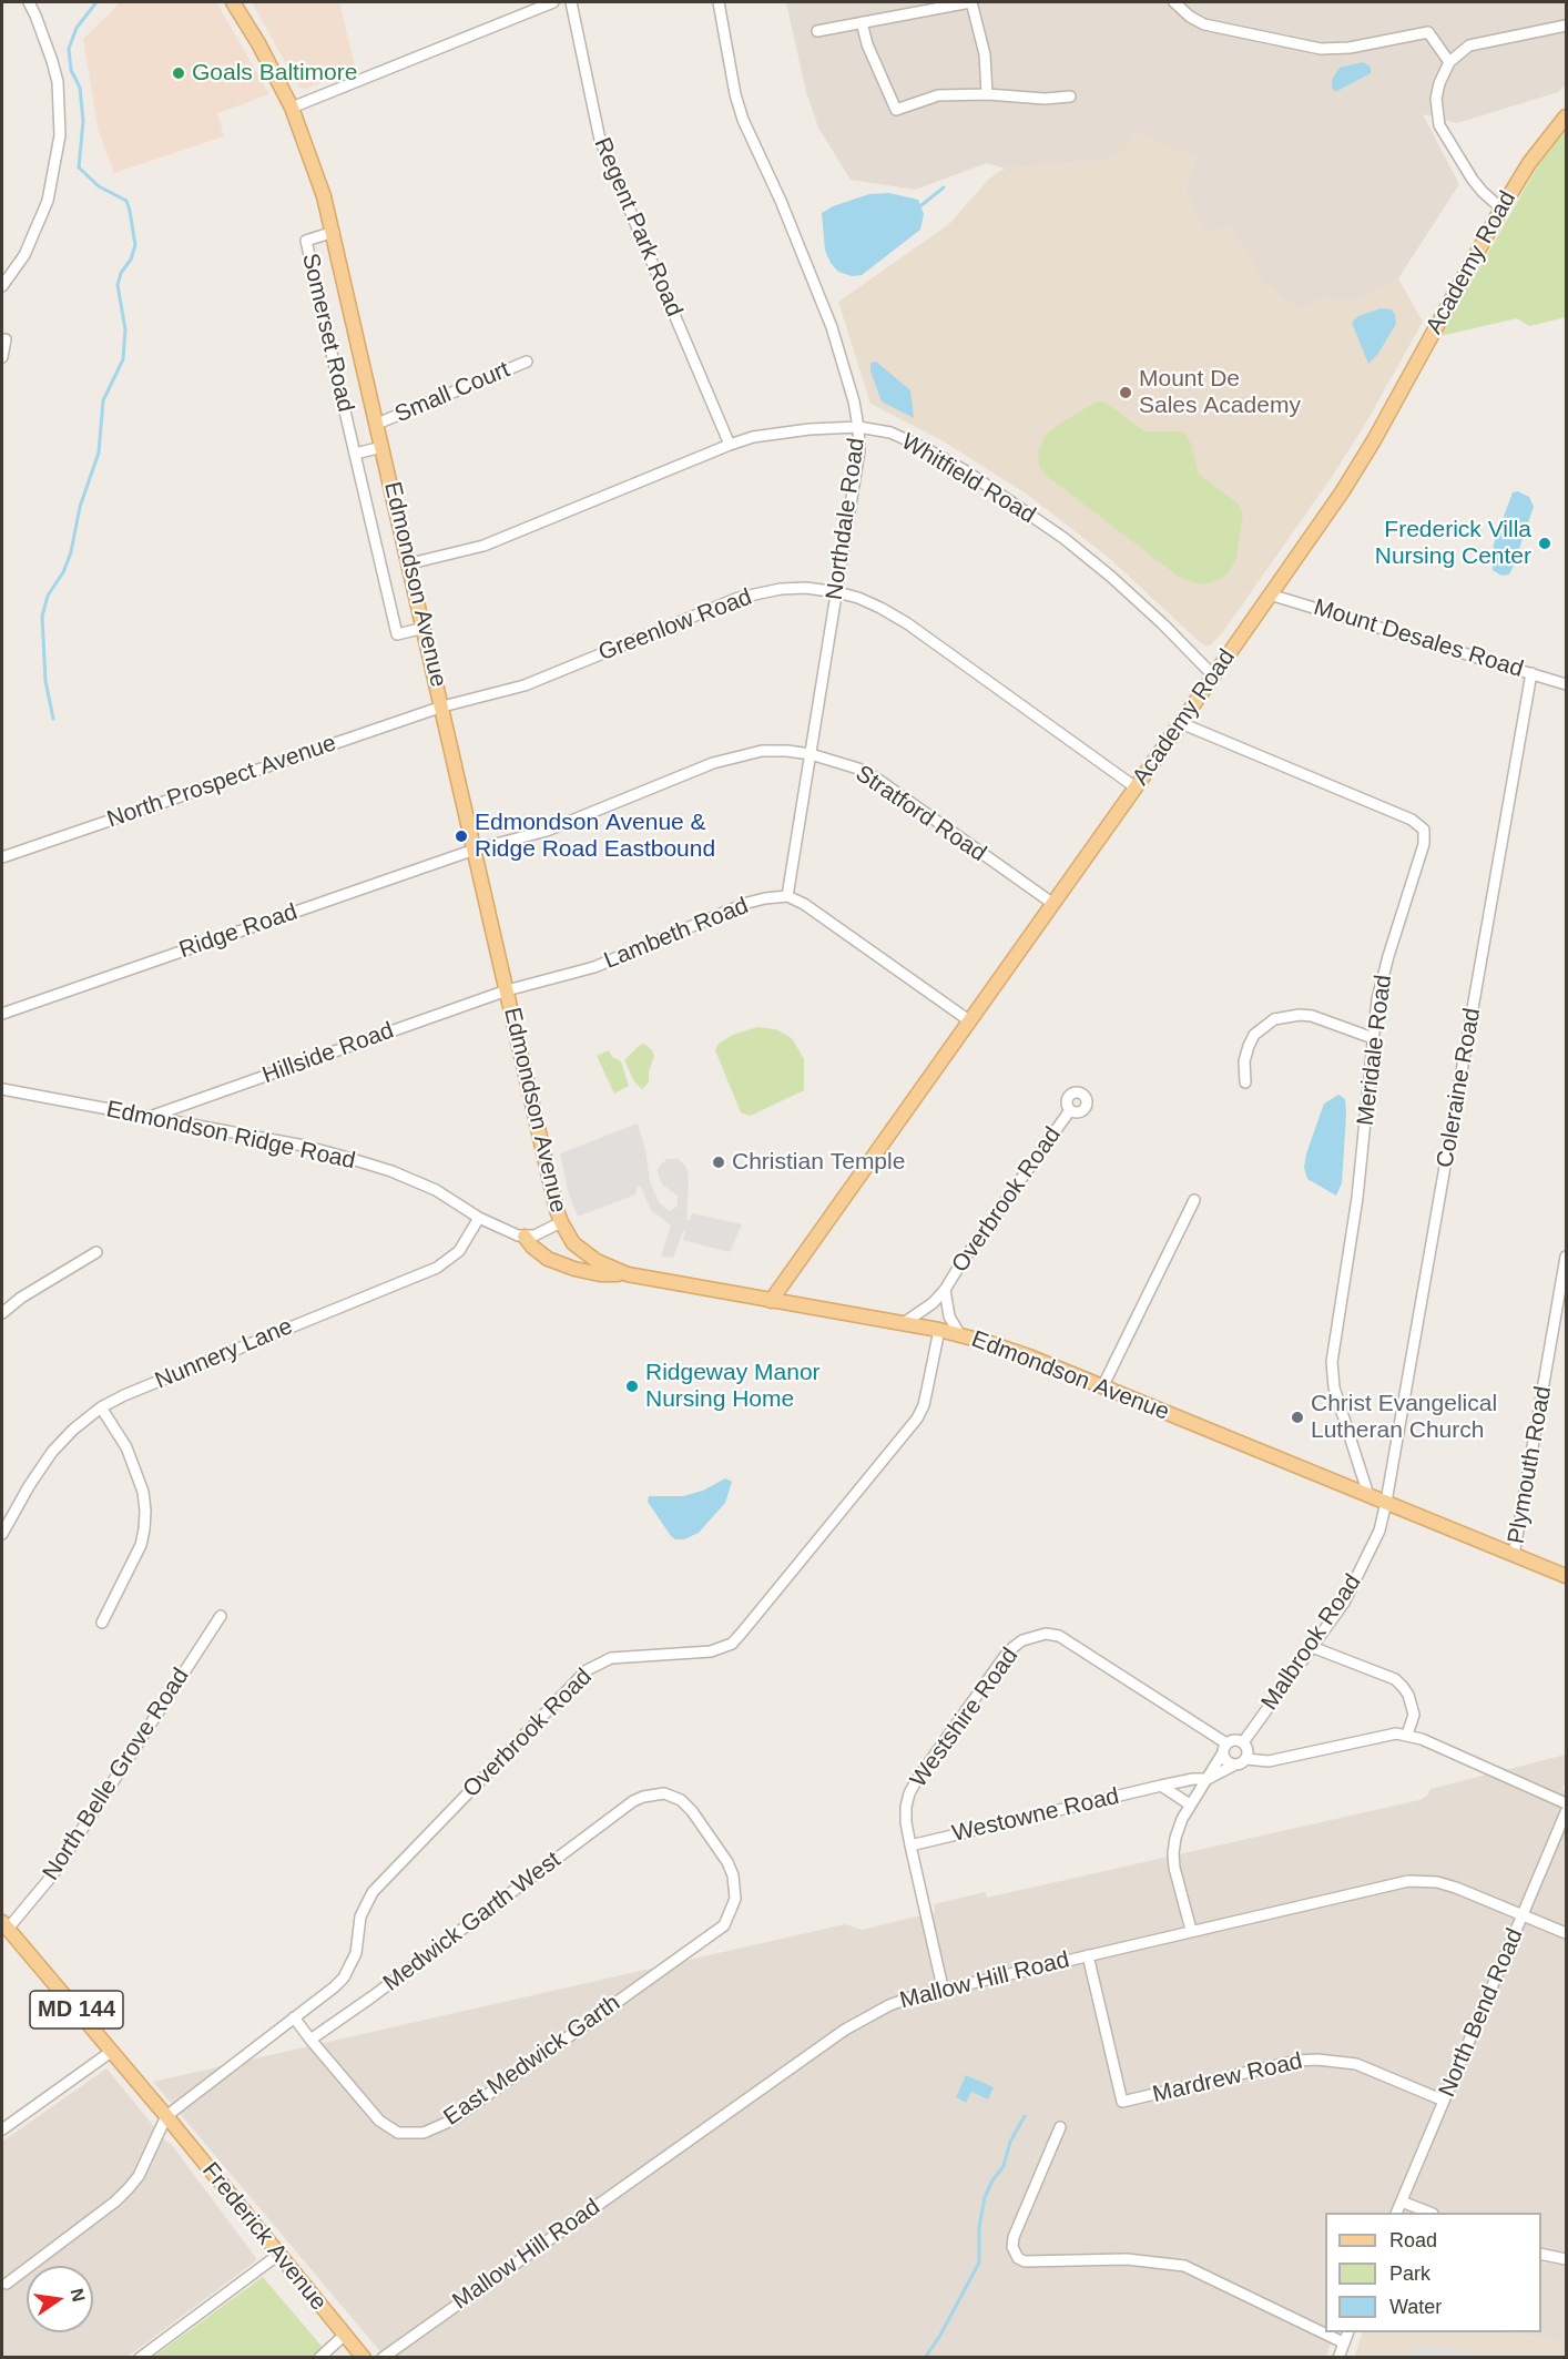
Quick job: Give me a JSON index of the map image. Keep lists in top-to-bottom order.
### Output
{
  "streets": {
    "main road": [
      "Academy Road",
      "Edmondson Avenue",
      "MD 144",
      "Frederick Avenue"
    ],
    "street": [
      "Regent Park Road",
      "Somerset Road",
      "Small Court",
      "Whitfield Road",
      "Northdale Road",
      "Greenlow Road",
      "Mount Desales Road",
      "North Prospect Avenue",
      "Stratford Road",
      "Ridge Road",
      "Lambeth Road",
      "Meridale Road",
      "Hillside Road",
      "Coleraine Road",
      "Edmondson Ridge Road",
      "Overbrook Road",
      "Nunnery Lane",
      "Plymouth Road",
      "Malbrook Road",
      "Westshire Road",
      "North Belle Grove Road",
      "Westowne Road",
      "Medwick Garth West",
      "Mallow Hill Road",
      "North Bend Road",
      "East Medwick Garth",
      "Mardrew Road"
    ]
  },
  "crossings": [
    ["Regent Park Road", "Whitfield Road"],
    ["Academy Road", "Whitfield Road"],
    ["Academy Road", "Edmondson Avenue"],
    ["Academy Road", "Greenlow Road"],
    ["Academy Road", "Mount Desales Road"],
    ["Academy Road", "Stratford Road"],
    ["Academy Road", "Meridale Road"],
    ["Somerset Road", "Edmondson Avenue"],
    ["Small Court", "Edmondson Avenue"],
    ["Whitfield Road", "Northdale Road"],
    ["Whitfield Road", "Edmondson Avenue"],
    ["Northdale Road", "Greenlow Road"],
    ["Northdale Road", "Stratford Road"],
    ["Northdale Road", "Lambeth Road"],
    ["Edmondson Avenue", "Greenlow Road"],
    ["Edmondson Avenue", "North Prospect Avenue"],
    ["Edmondson Avenue", "Stratford Road"],
    ["Edmondson Avenue", "Ridge Road"],
    ["Edmondson Avenue", "Lambeth Road"],
    ["Edmondson Avenue", "Meridale Road"],
    ["Edmondson Avenue", "Hillside Road"],
    ["Edmondson Avenue", "Coleraine Road"],
    ["Edmondson Avenue", "Overbrook Road"],
    ["Edmondson Avenue", "Plymouth Road"],
    ["Edmondson Avenue", "Malbrook Road"],
    ["Greenlow Road", "North Prospect Avenue"],
    ["Mount Desales Road", "Coleraine Road"],
    ["Stratford Road", "Ridge Road"],
    ["Lambeth Road", "Hillside Road"],
    ["Hillside Road", "Edmondson Ridge Road"],
    ["Coleraine Road", "Malbrook Road"],
    ["Edmondson Ridge Road", "Nunnery Lane"],
    ["Overbrook Road", "MD 144"],
    ["Overbrook Road", "Frederick Avenue"],
    ["Malbrook Road", "Westshire Road"],
    ["Westshire Road", "Westowne Road"],
    ["Westshire Road", "Mallow Hill Road"],
    ["North Belle Grove Road", "MD 144"],
    ["Medwick Garth West", "East Medwick Garth"],
    ["Mallow Hill Road", "North Bend Road"],
    ["Mallow Hill Road", "Mardrew Road"],
    ["MD 144", "Frederick Avenue"],
    ["North Bend Road", "Mardrew Road"]
  ],
  "places": [
    "Goals Baltimore",
    "Mount De Sales Academy",
    "Frederick Villa Nursing Center",
    "Edmondson Avenue & Ridge Road Eastbound",
    "Christian Temple",
    "Ridgeway Manor Nursing Home",
    "Christ Evangelical Lutheran Church"
  ],
  "legend": ["Road", "Park", "Water"],
  "north": "right"
}
